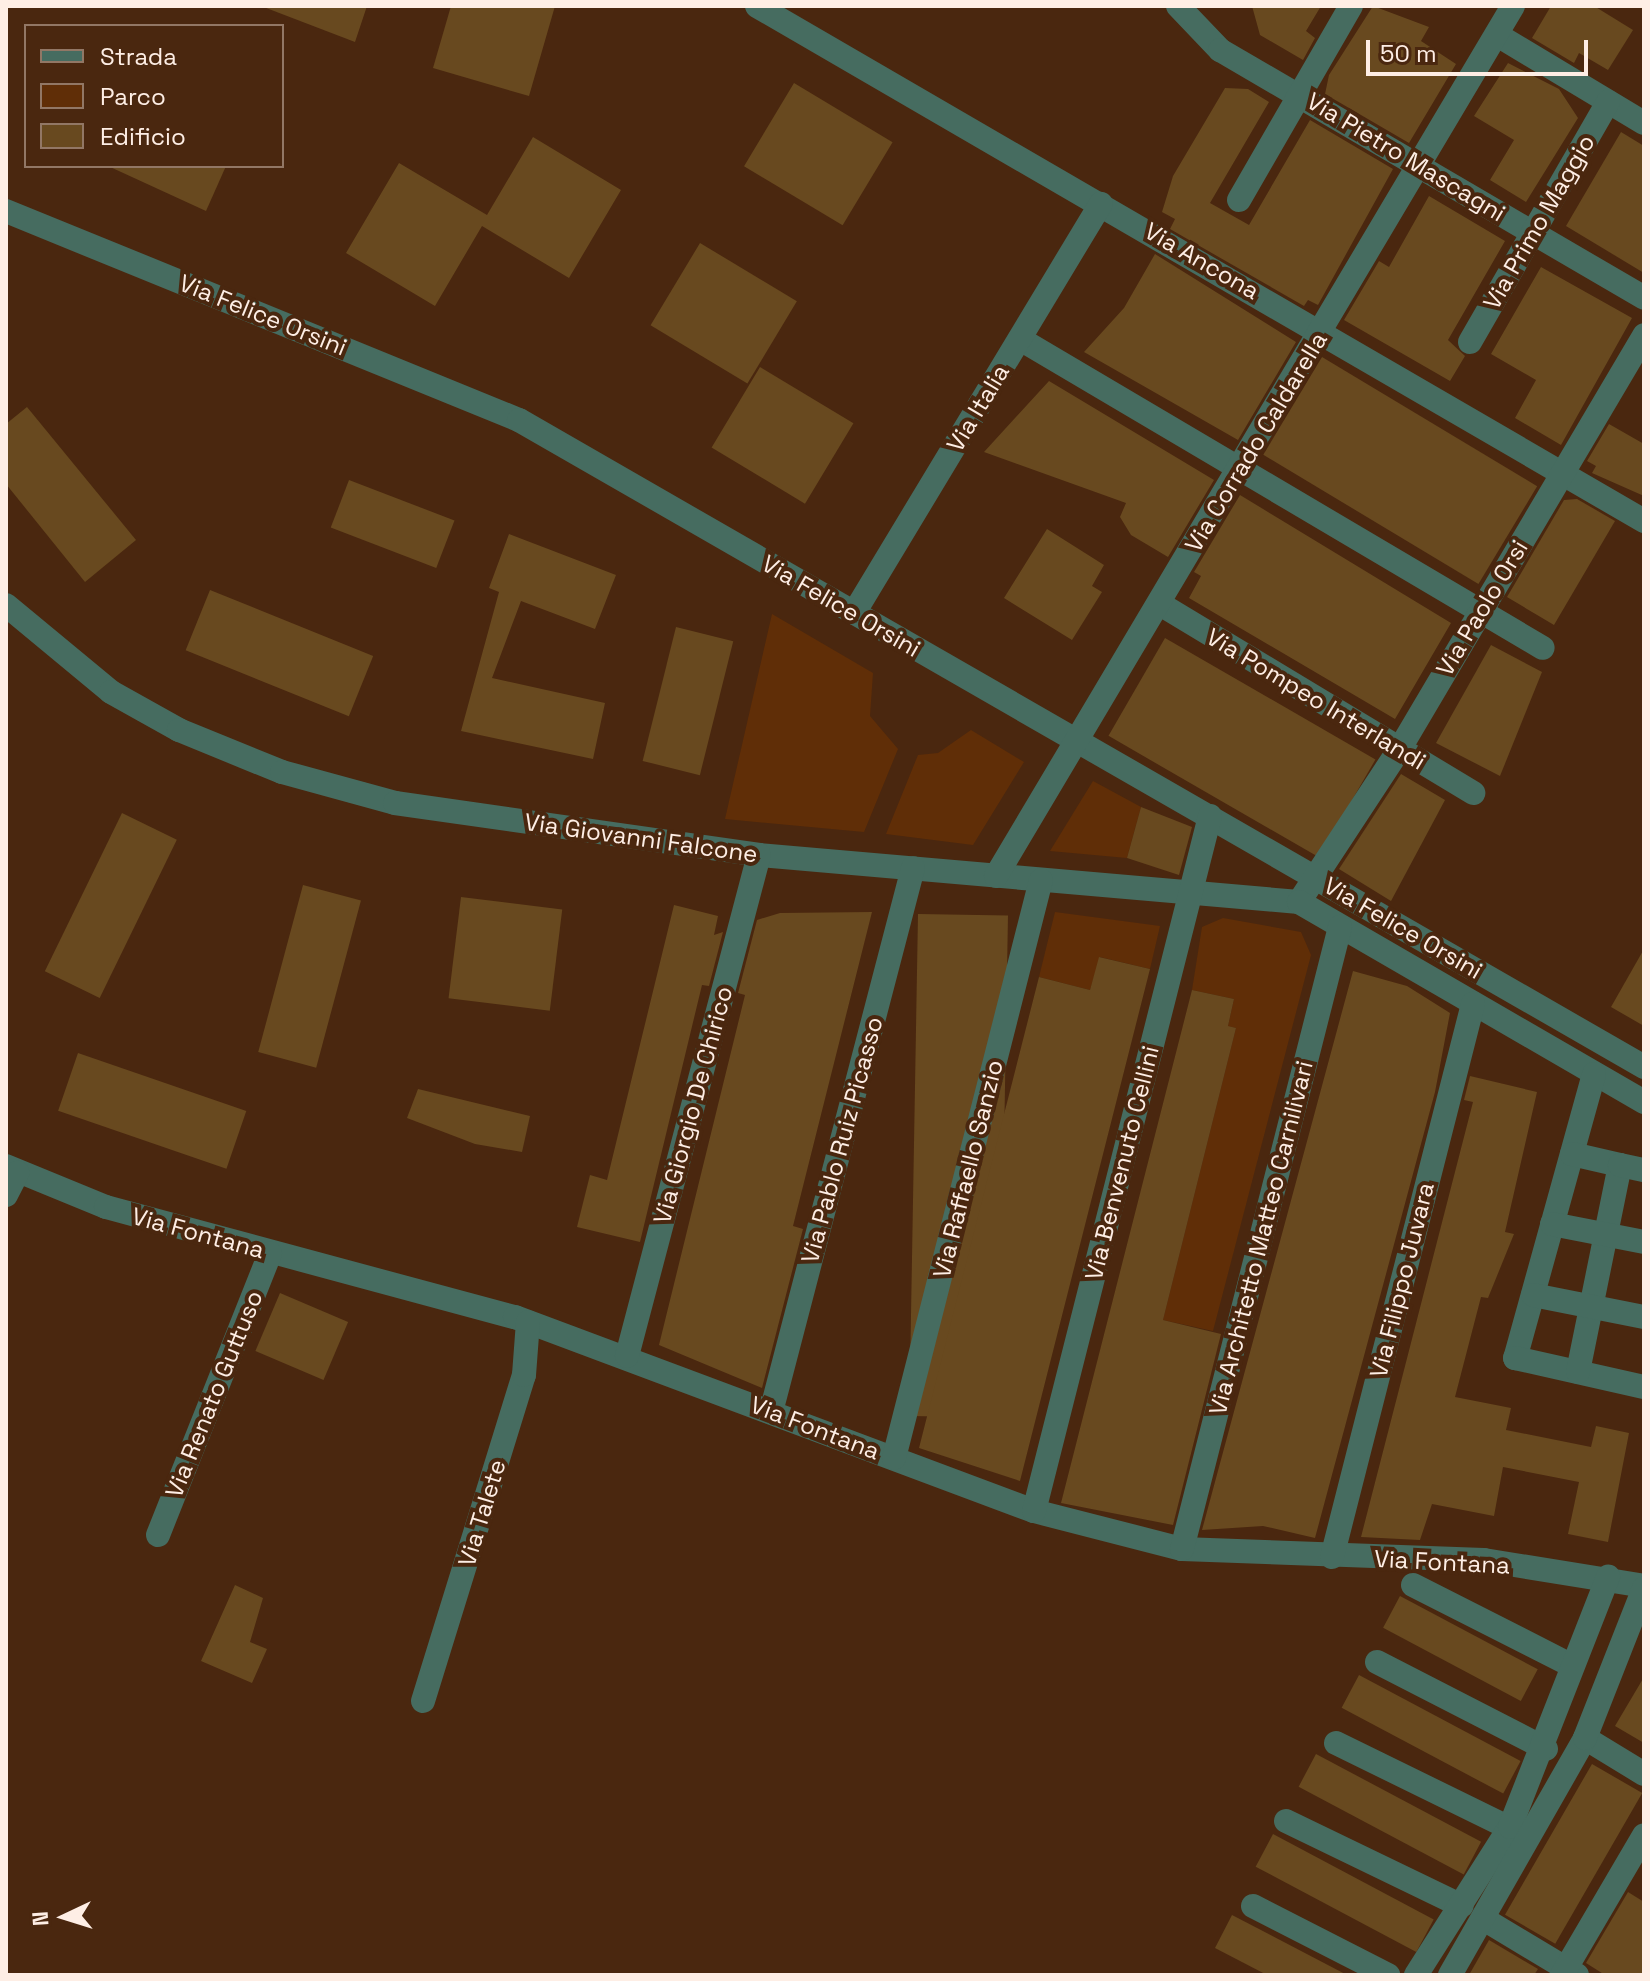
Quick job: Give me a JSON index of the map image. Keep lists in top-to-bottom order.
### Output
{
  "streets": {
    "street": [
      "Via Pietro Mascagni",
      "Via Primo Maggio",
      "Via Ancona",
      "Via Felice Orsini",
      "Via Italia",
      "Via Corrado Caldarella",
      "Via Paolo Orsi",
      "Via Pompeo Interlandi",
      "Via Giovanni Falcone",
      "Via Giorgio De Chirico",
      "Via Pablo Ruiz Picasso",
      "Via Benvenuto Cellini",
      "Via Raffaello Sanzio",
      "Via Fontana",
      "Via Architetto Matteo Carnilivari",
      "Via Filippo Juvara",
      "Via Renato Guttuso",
      "Via Talete"
    ]
  },
  "crossings": [
    ["Via Pietro Mascagni", "Via Primo Maggio"],
    ["Via Pietro Mascagni", "Via Corrado Caldarella"],
    ["Via Ancona", "Via Italia"],
    ["Via Ancona", "Via Corrado Caldarella"],
    ["Via Ancona", "Via Paolo Orsi"],
    ["Via Felice Orsini", "Via Italia"],
    ["Via Felice Orsini", "Via Corrado Caldarella"],
    ["Via Felice Orsini", "Via Paolo Orsi"],
    ["Via Felice Orsini", "Via Benvenuto Cellini"],
    ["Via Corrado Caldarella", "Via Pompeo Interlandi"],
    ["Via Corrado Caldarella", "Via Giovanni Falcone"],
    ["Via Paolo Orsi", "Via Pompeo Interlandi"],
    ["Via Giovanni Falcone", "Via Giorgio De Chirico"],
    ["Via Giovanni Falcone", "Via Pablo Ruiz Picasso"],
    ["Via Giovanni Falcone", "Via Benvenuto Cellini"],
    ["Via Giovanni Falcone", "Via Raffaello Sanzio"],
    ["Via Giorgio De Chirico", "Via Fontana"],
    ["Via Pablo Ruiz Picasso", "Via Fontana"],
    ["Via Benvenuto Cellini", "Via Fontana"],
    ["Via Raffaello Sanzio", "Via Fontana"],
    ["Via Fontana", "Via Architetto Matteo Carnilivari"],
    ["Via Fontana", "Via Filippo Juvara"],
    ["Via Fontana", "Via Renato Guttuso"],
    ["Via Fontana", "Via Talete"]
  ],
  "legend": ["Strada", "Parco", "Edificio"],
  "scale_bar": "50 m",
  "north": "left"
}
